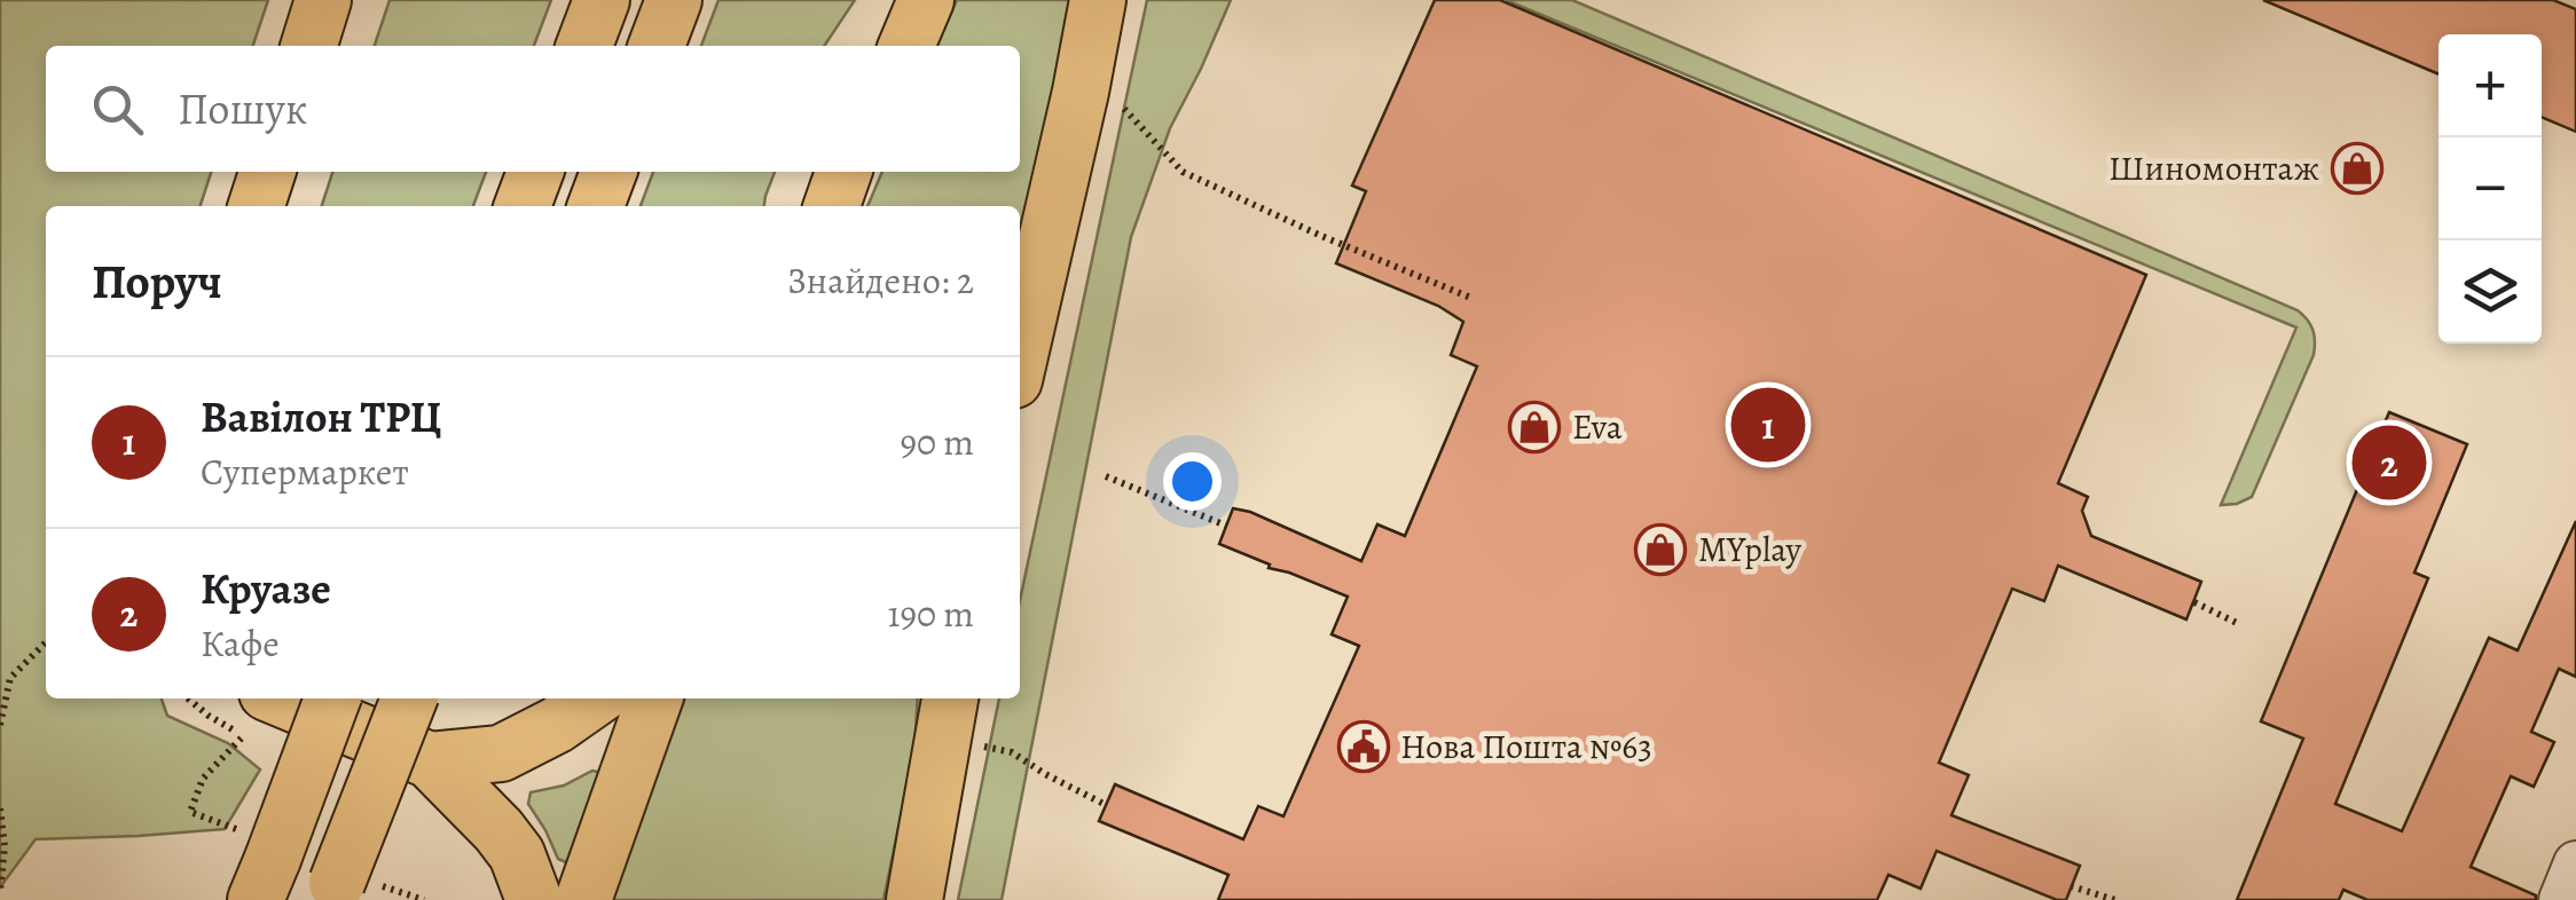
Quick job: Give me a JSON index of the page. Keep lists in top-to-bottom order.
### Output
{
  "places": {
    "shop": ["Шиномонтаж", "Eva", "MYplay"],
    "public building": ["Нова Пошта №63"]
  },
  "page": {
    "map_buttons": ["+", "−"],
    "search": "Пошук",
    "heading": ["Поруч", "Знайдено: 2"],
    "list": [
      {
        "mark": "1",
        "name": "Вавілон ТРЦ",
        "note": "Супермаркет",
        "value": "90 m"
      },
      {
        "mark": "2",
        "name": "Круазе",
        "note": "Кафе",
        "value": "190 m"
      }
    ],
    "pins": ["1", "2"]
  }
}
